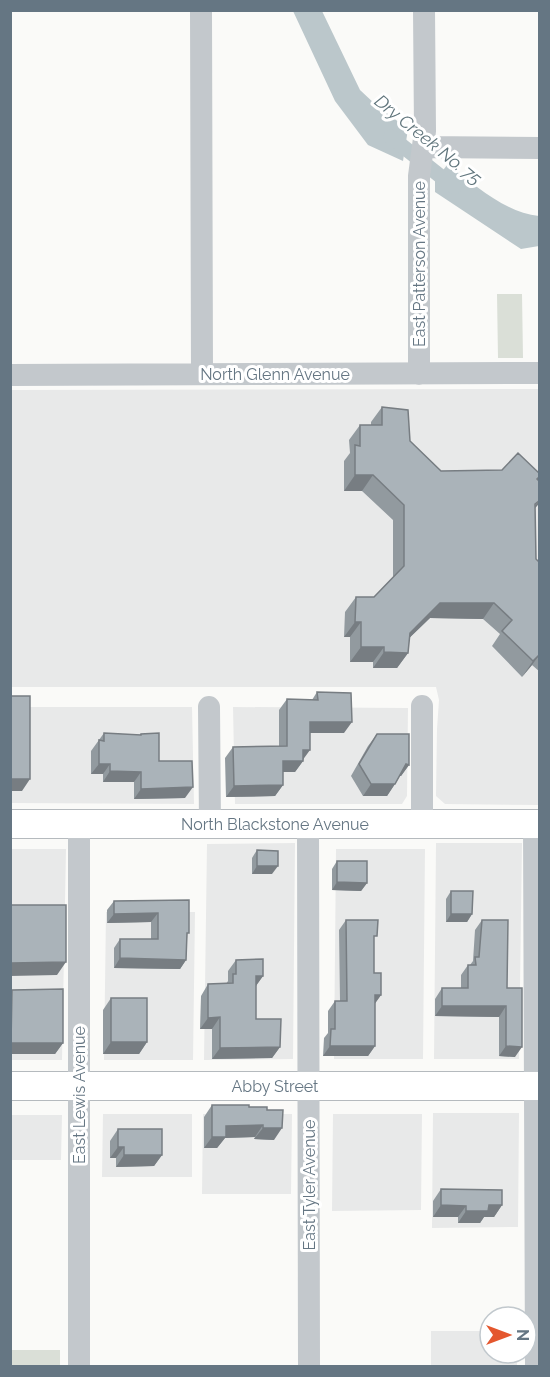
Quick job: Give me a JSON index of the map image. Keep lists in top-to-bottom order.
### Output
{
  "streets": {
    "main road": ["North Blackstone Avenue", "Abby Street"],
    "street": [
      "East Patterson Avenue",
      "North Glenn Avenue",
      "East Lewis Avenue",
      "East Tyler Avenue"
    ]
  },
  "crossings": [
    ["East Patterson Avenue", "North Glenn Avenue"],
    ["North Blackstone Avenue", "East Lewis Avenue"],
    ["North Blackstone Avenue", "East Tyler Avenue"],
    ["Abby Street", "East Lewis Avenue"],
    ["Abby Street", "East Tyler Avenue"]
  ],
  "water": ["Dry Creek No. 75"],
  "north": "right"
}
